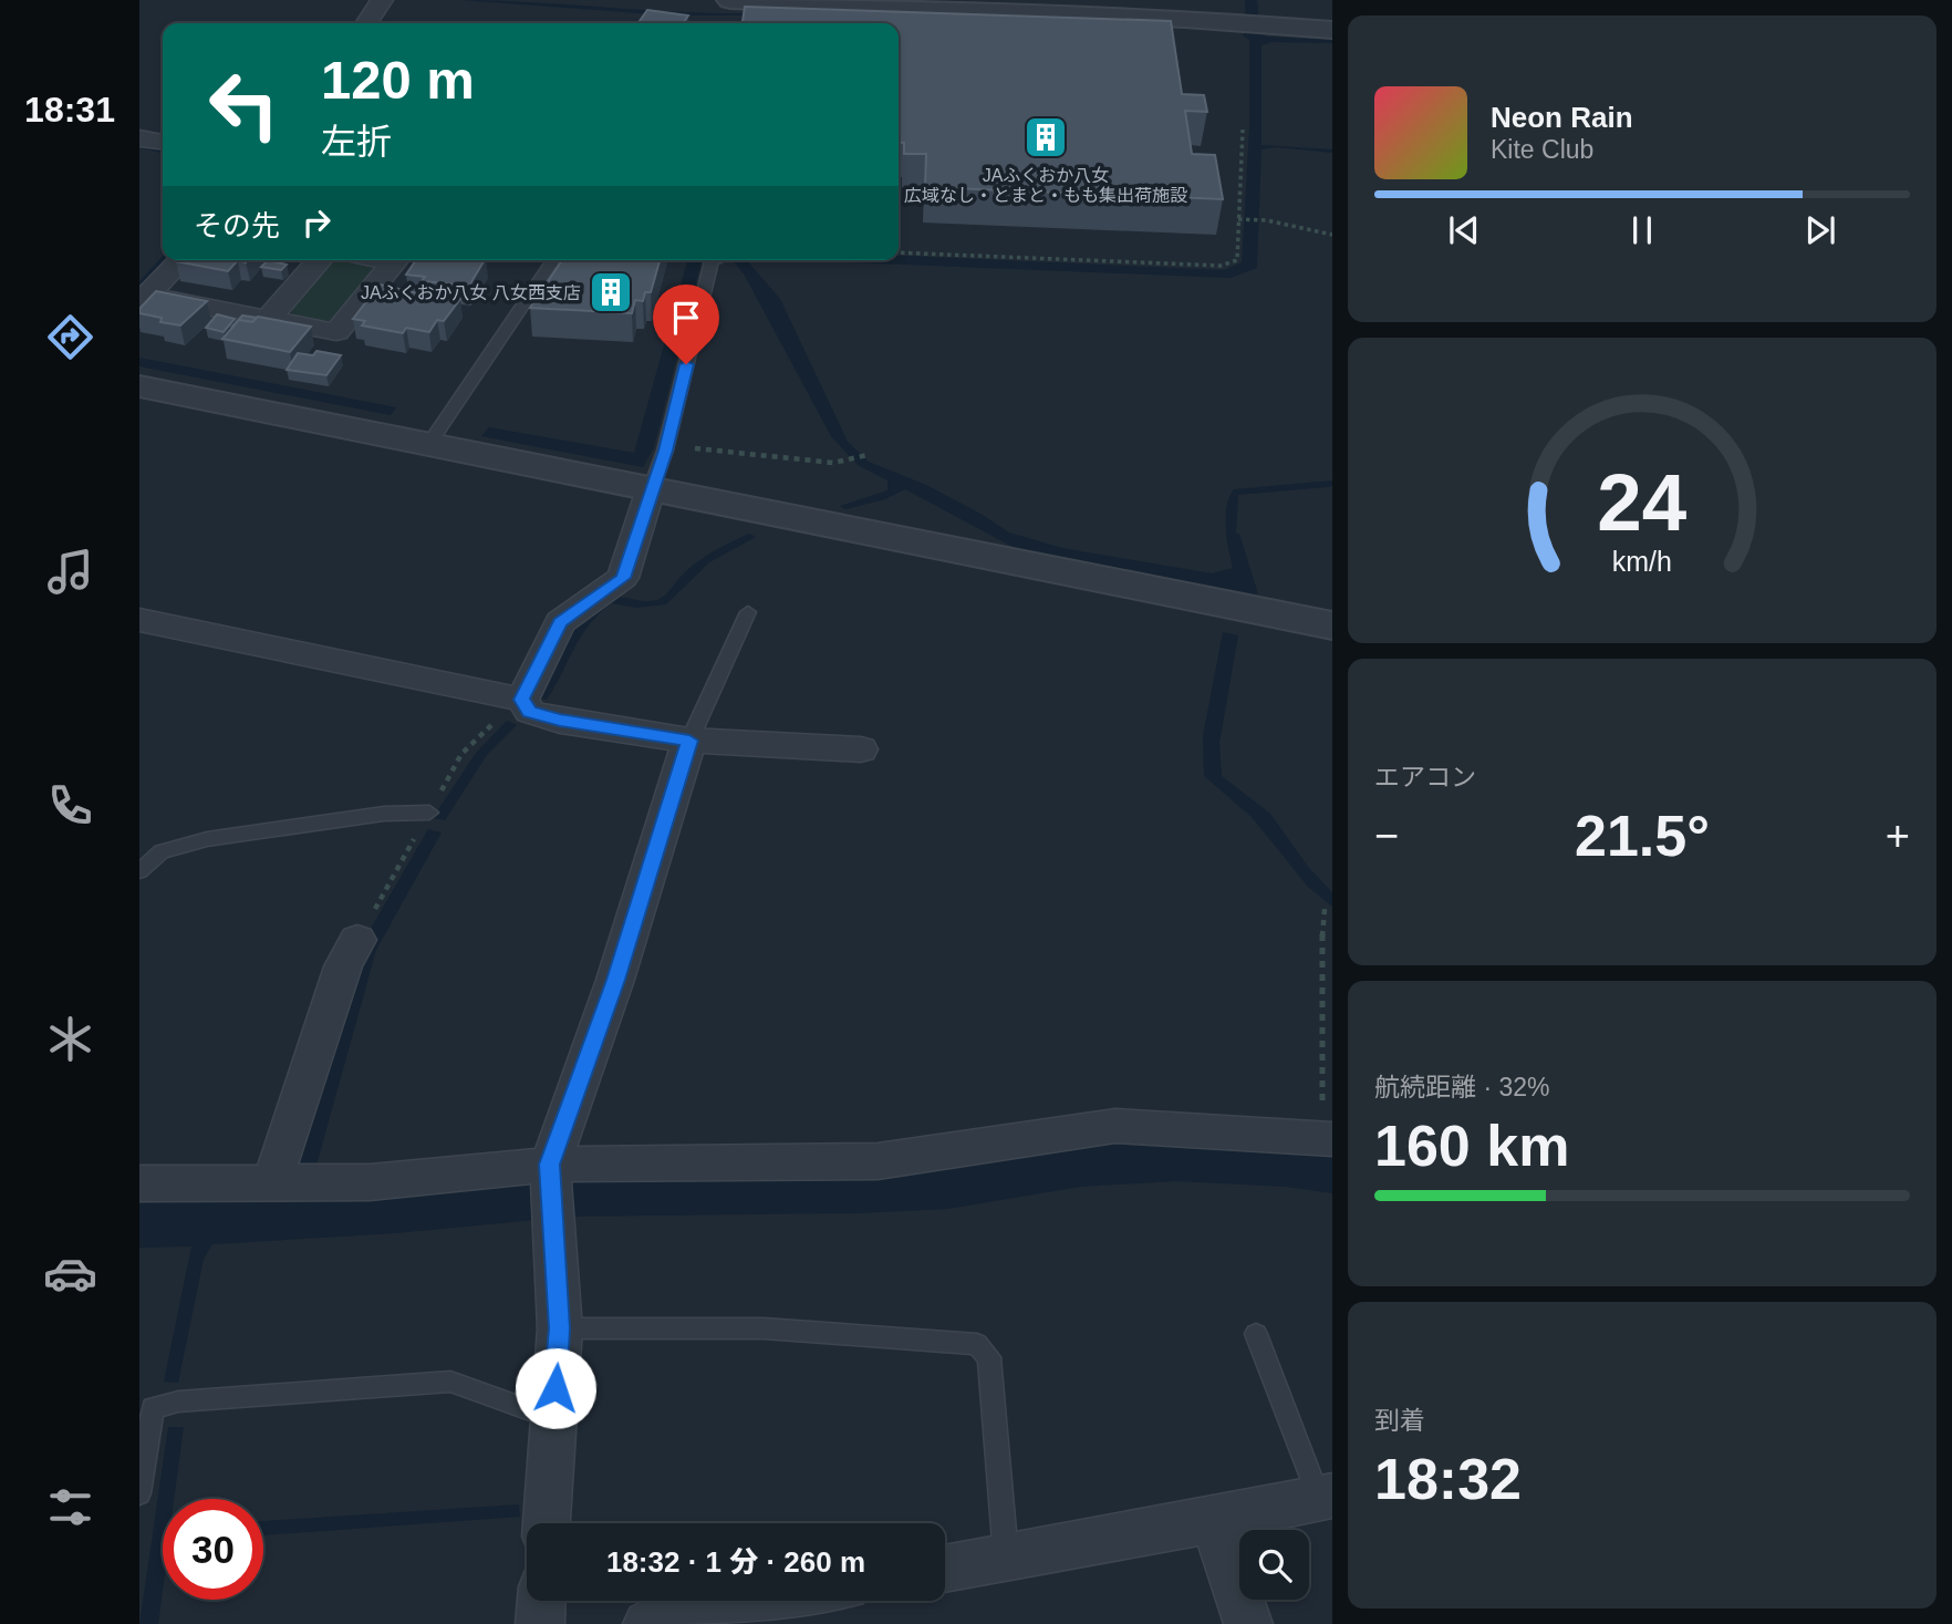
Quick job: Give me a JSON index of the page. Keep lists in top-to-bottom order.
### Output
{
  "places": {
    "building": ["JAふくおか八女 広域なし・とまと・もも集出荷施設", "JAふくおか八女 八女西支店"]
  },
  "page": {
    "tabs": "18:31",
    "turn": ["120 m", "左折"],
    "song": ["Neon Rain", "Kite Club"],
    "then": "その先",
    "tile": [
      "エアコン",
      ["航続距離 · 32%", "160 km"],
      ["到着", "18:32"]
    ],
    "heat": ["−", "21.5°", "+"],
    "limit": "30",
    "trip": "18:32 · 1 分 · 260 m",
    "gauge": ["24", "km/h"]
  }
}
